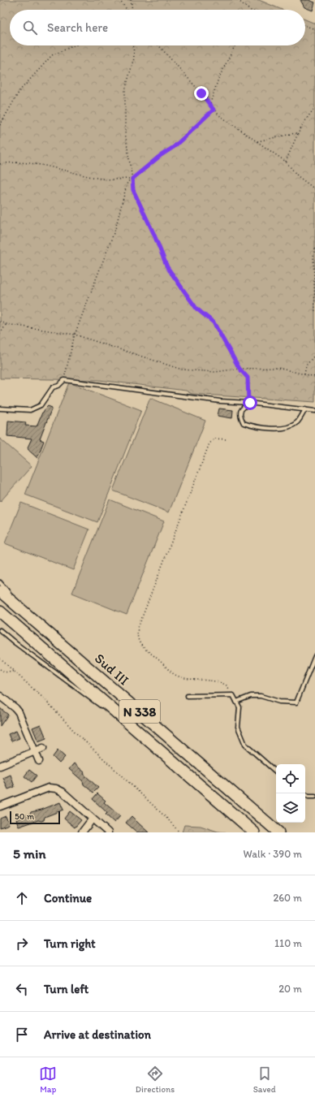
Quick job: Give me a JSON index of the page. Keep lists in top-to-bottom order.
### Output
{
  "streets": {
    "highway": ["Sud III", "N 338"]
  },
  "scale_bar": "50 m",
  "page": {
    "search": "Search here",
    "scale": "50 m",
    "heading": ["5 min", "Walk · 390 m"],
    "list": [
      ["Continue", "260 m"],
      ["Turn right", "110 m"],
      ["Turn left", "20 m"],
      "Arrive at destination"
    ],
    "nav": ["Map", "Directions", "Saved"]
  }
}
